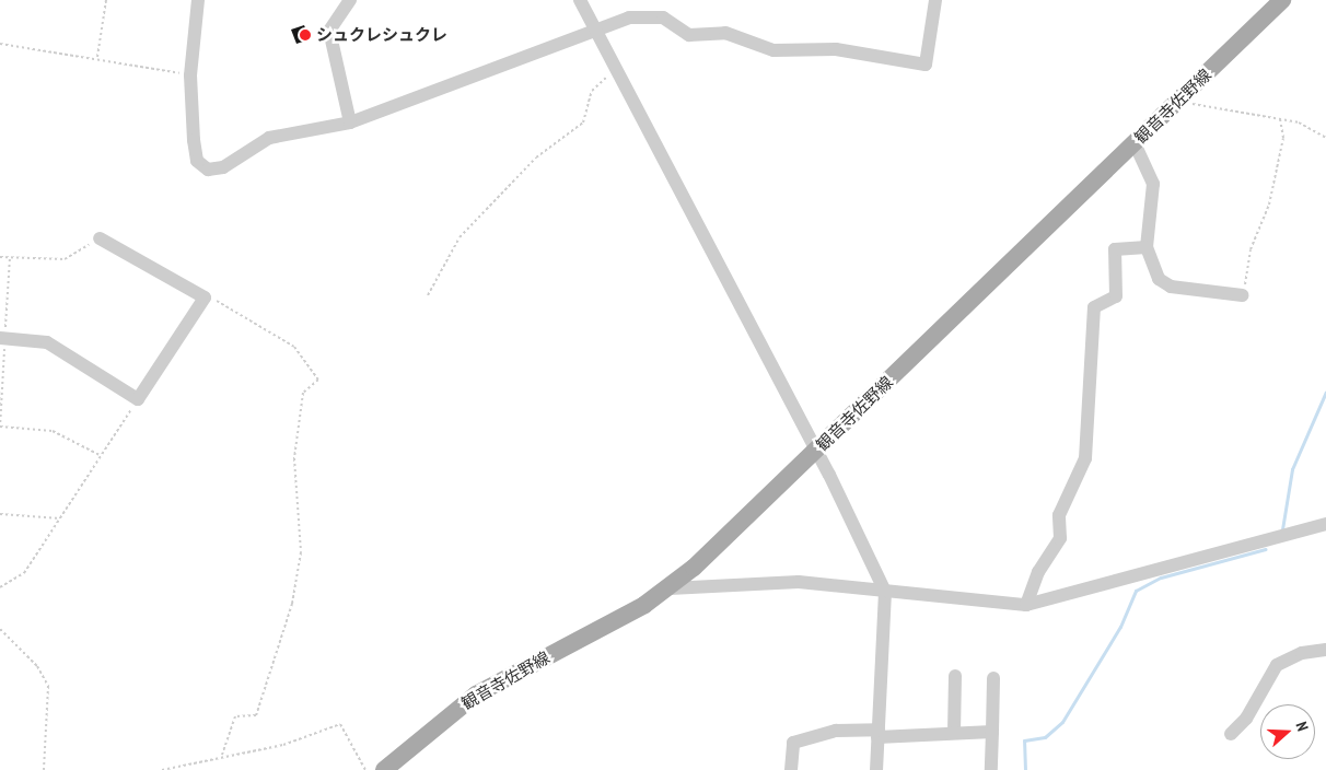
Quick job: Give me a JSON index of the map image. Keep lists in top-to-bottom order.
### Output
{
  "streets": {
    "main road": ["観音寺佐野線"]
  },
  "places": ["シュクレシュクレ"],
  "north": "right"
}
